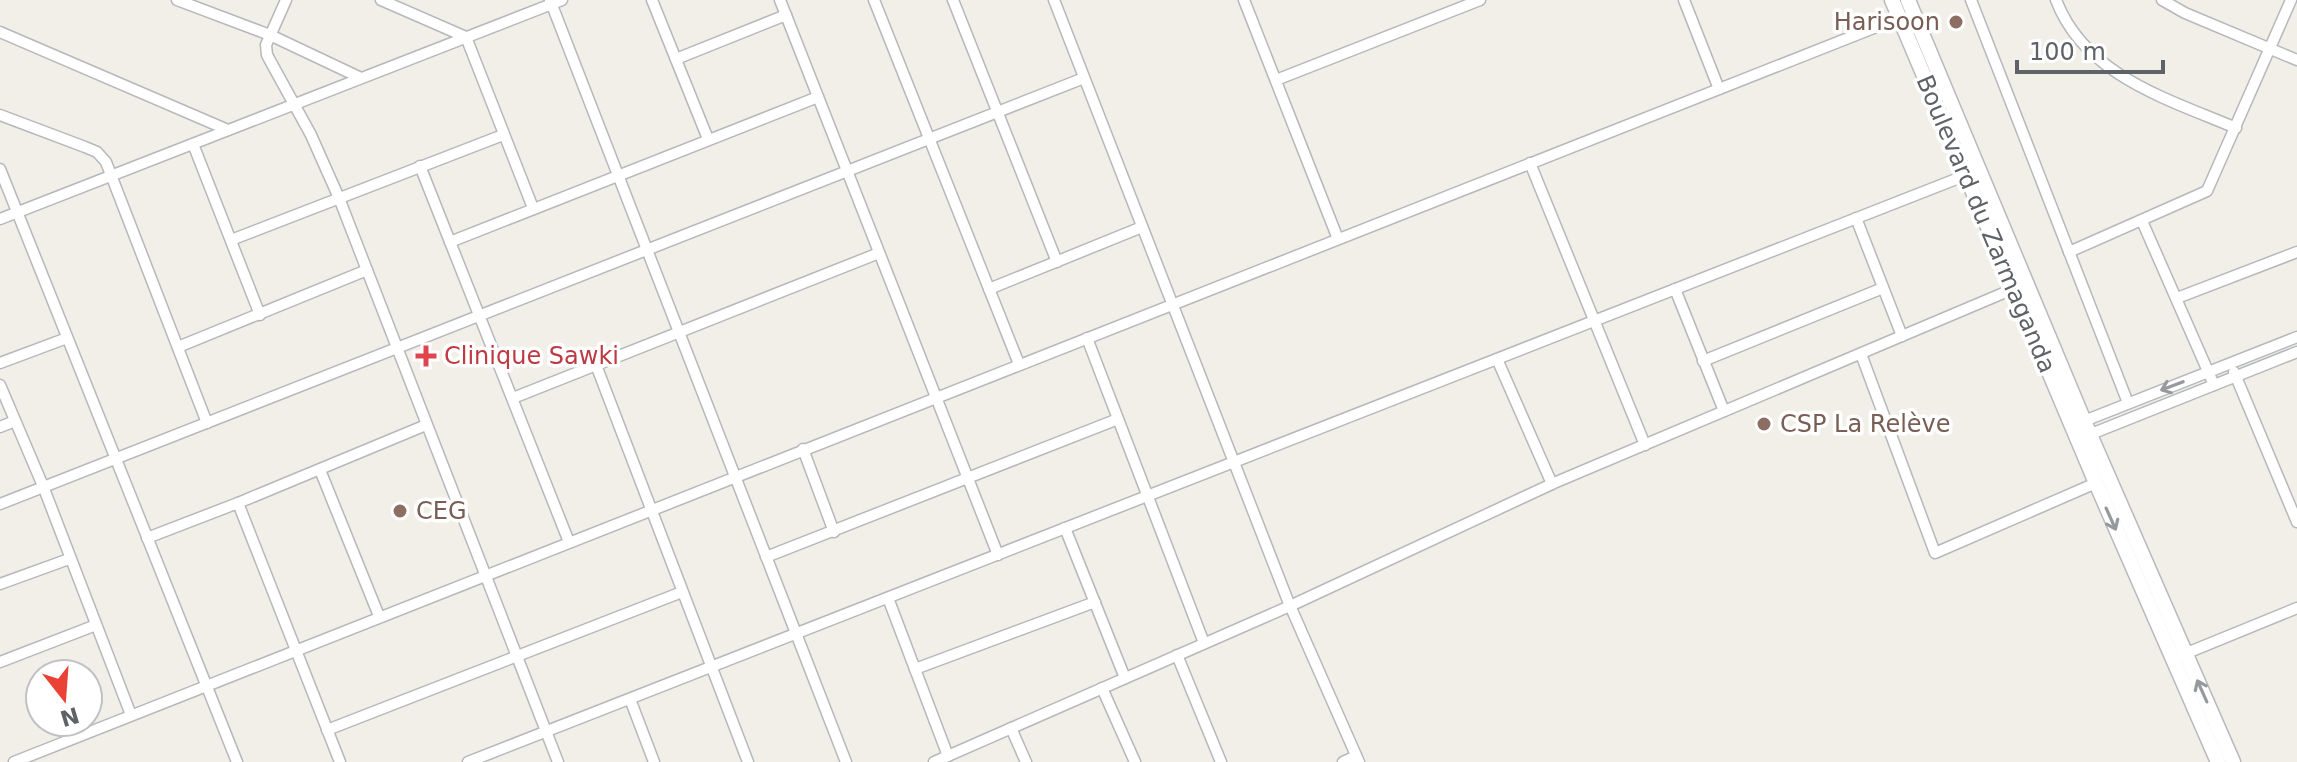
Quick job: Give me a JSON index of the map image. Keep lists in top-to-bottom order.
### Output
{
  "streets": {
    "main road": ["Boulevard du Zarmaganda"]
  },
  "places": {
    "other": ["Harisoon", "CSP La Relève", "CEG"],
    "health": ["Clinique Sawki"]
  },
  "scale_bar": "100 m",
  "north": "bottom"
}
